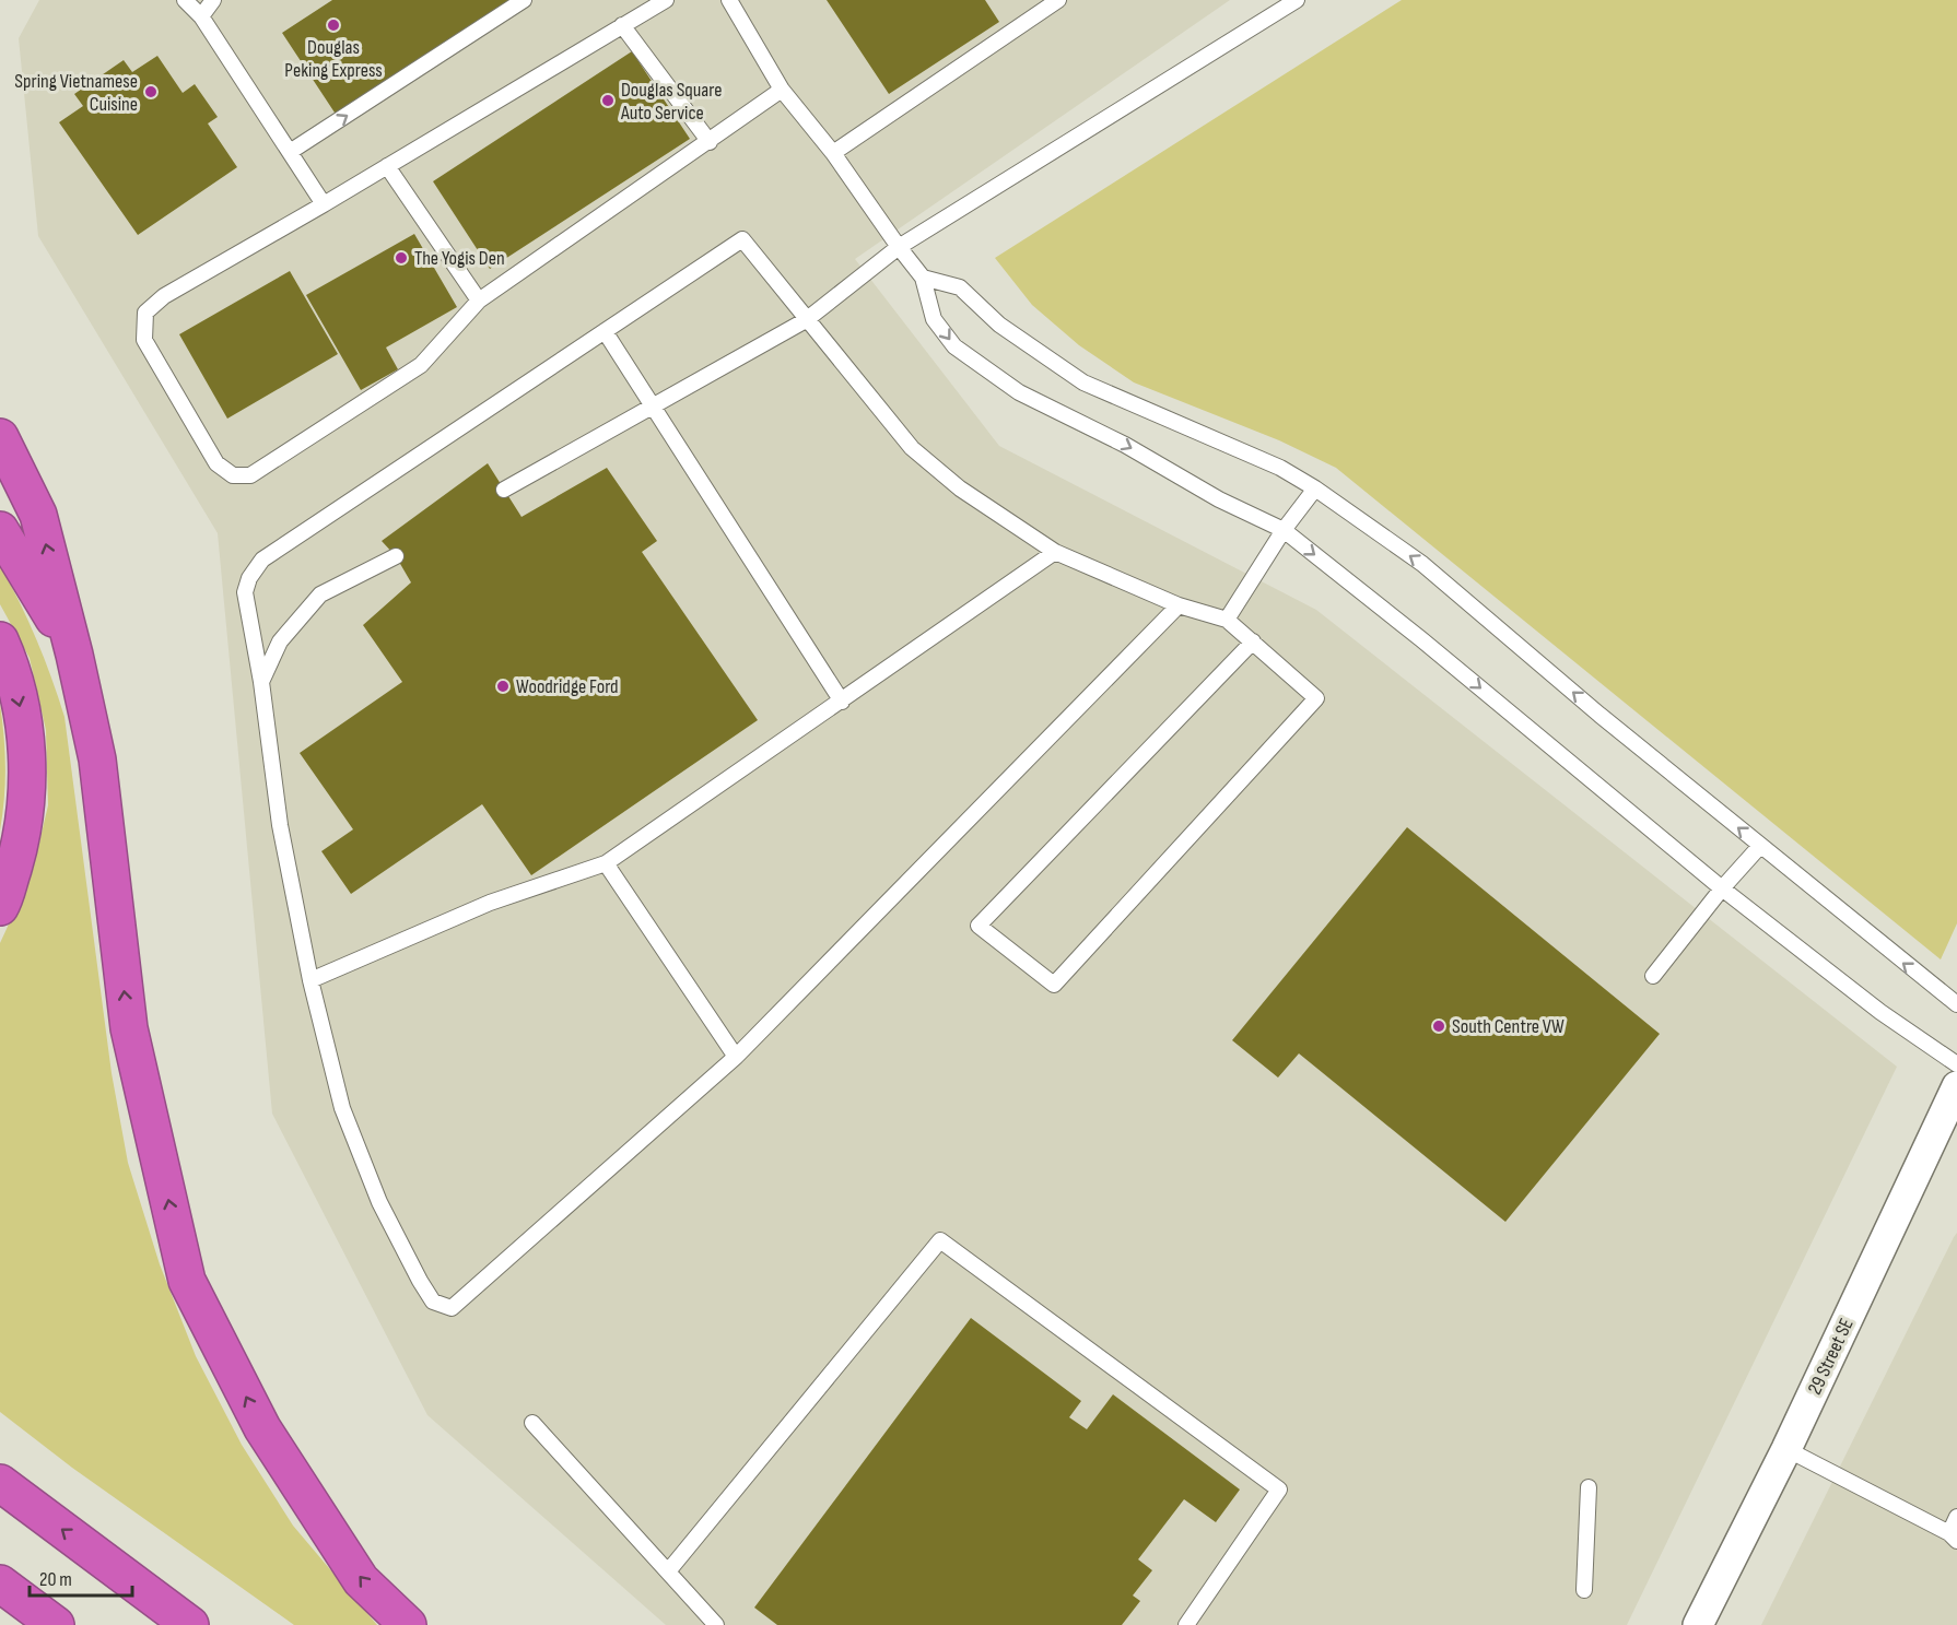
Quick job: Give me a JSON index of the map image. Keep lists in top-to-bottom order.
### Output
{
  "streets": {
    "street": ["29 Street SE"]
  },
  "places": [
    "Douglas Peking Express",
    "Spring Vietnamese Cuisine",
    "Douglas Square Auto Service",
    "The Yogis Den",
    "Woodridge Ford",
    "South Centre VW"
  ],
  "scale_bar": "20 m"
}
